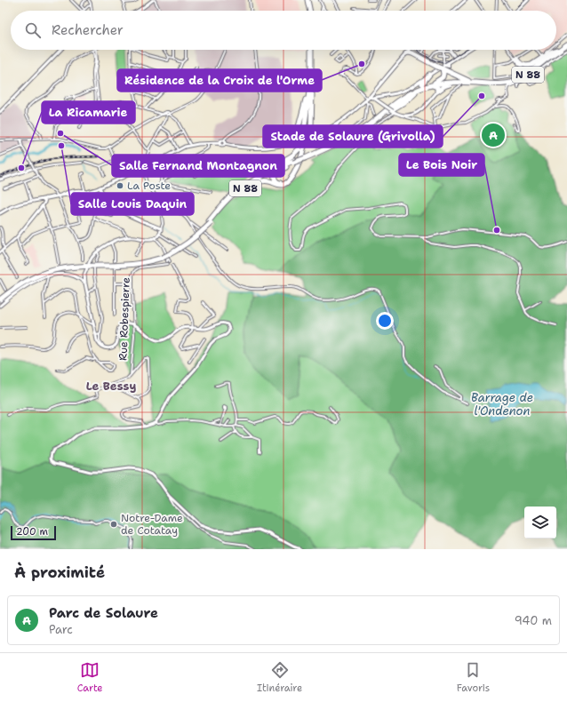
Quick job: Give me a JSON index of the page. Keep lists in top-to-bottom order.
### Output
{
  "streets": {
    "highway": ["N 88"],
    "street": ["Rue Robespierre"]
  },
  "districts": ["Le Bessy"],
  "water": ["Barrage de l'Ondenon"],
  "places": [
    "Résidence de la Croix de l'Orme",
    "Stade de Solaure (Grivolla)",
    "Salle Fernand Montagnon",
    "Salle Louis Daquin",
    "La Ricamarie",
    "La Poste",
    "Le Bois Noir",
    "Notre-Dame de Cotatay"
  ],
  "scale_bar": "200 m",
  "page": {
    "search": "Rechercher",
    "pins": "A",
    "scale": "200 m",
    "heading": "À proximité",
    "list": [
      {
        "mark": "A",
        "name": "Parc de Solaure",
        "note": "Parc",
        "value": "940 m"
      }
    ],
    "nav": ["Carte", "Itinéraire", "Favoris"]
  }
}
